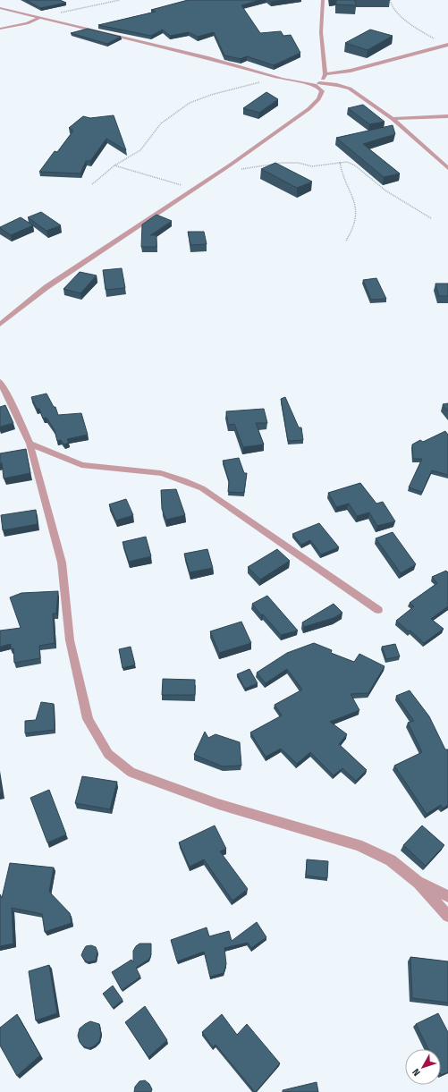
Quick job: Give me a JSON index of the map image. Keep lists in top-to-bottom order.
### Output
{
  "north": "bottom left"
}
